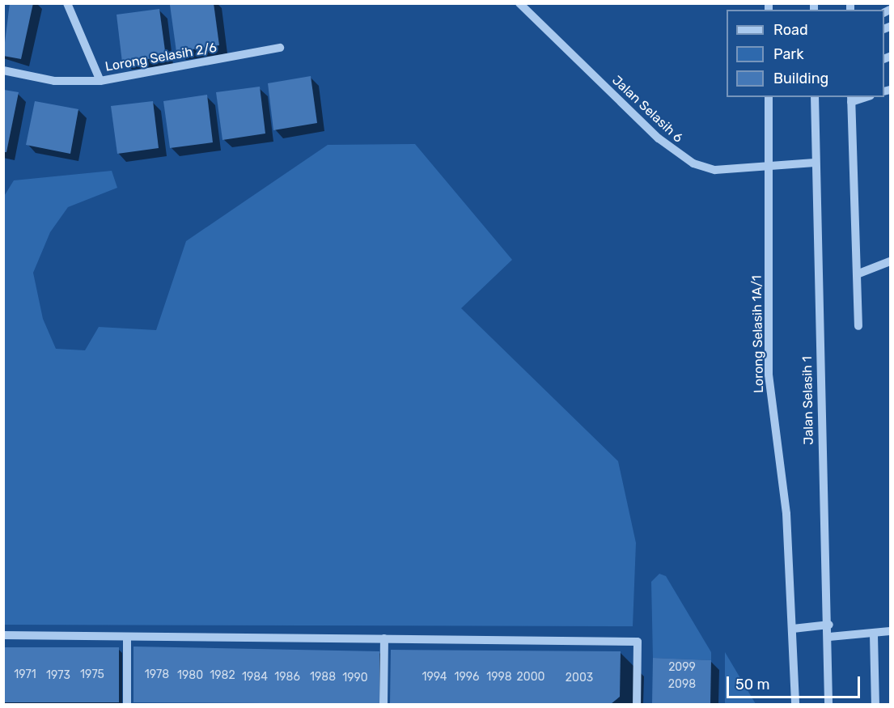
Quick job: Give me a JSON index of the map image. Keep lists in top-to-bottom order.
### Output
{
  "streets": {
    "street": [
      "Lorong Selasih 2/6",
      "Jalan Selasih 6",
      "Lorong Selasih 1A/1",
      "Jalan Selasih 1"
    ]
  },
  "crossings": [
    ["Jalan Selasih 6", "Lorong Selasih 1A/1"],
    ["Jalan Selasih 6", "Jalan Selasih 1"]
  ],
  "house_numbers": [
    "2099",
    "1971",
    "1975",
    "1978",
    "1973",
    "1980",
    "1982",
    "1984",
    "1986",
    "1988",
    "1994",
    "1996",
    "1998",
    "2000",
    "1990",
    "2003",
    "2098"
  ],
  "legend": ["Road", "Park", "Building"],
  "scale_bar": "50 m"
}
